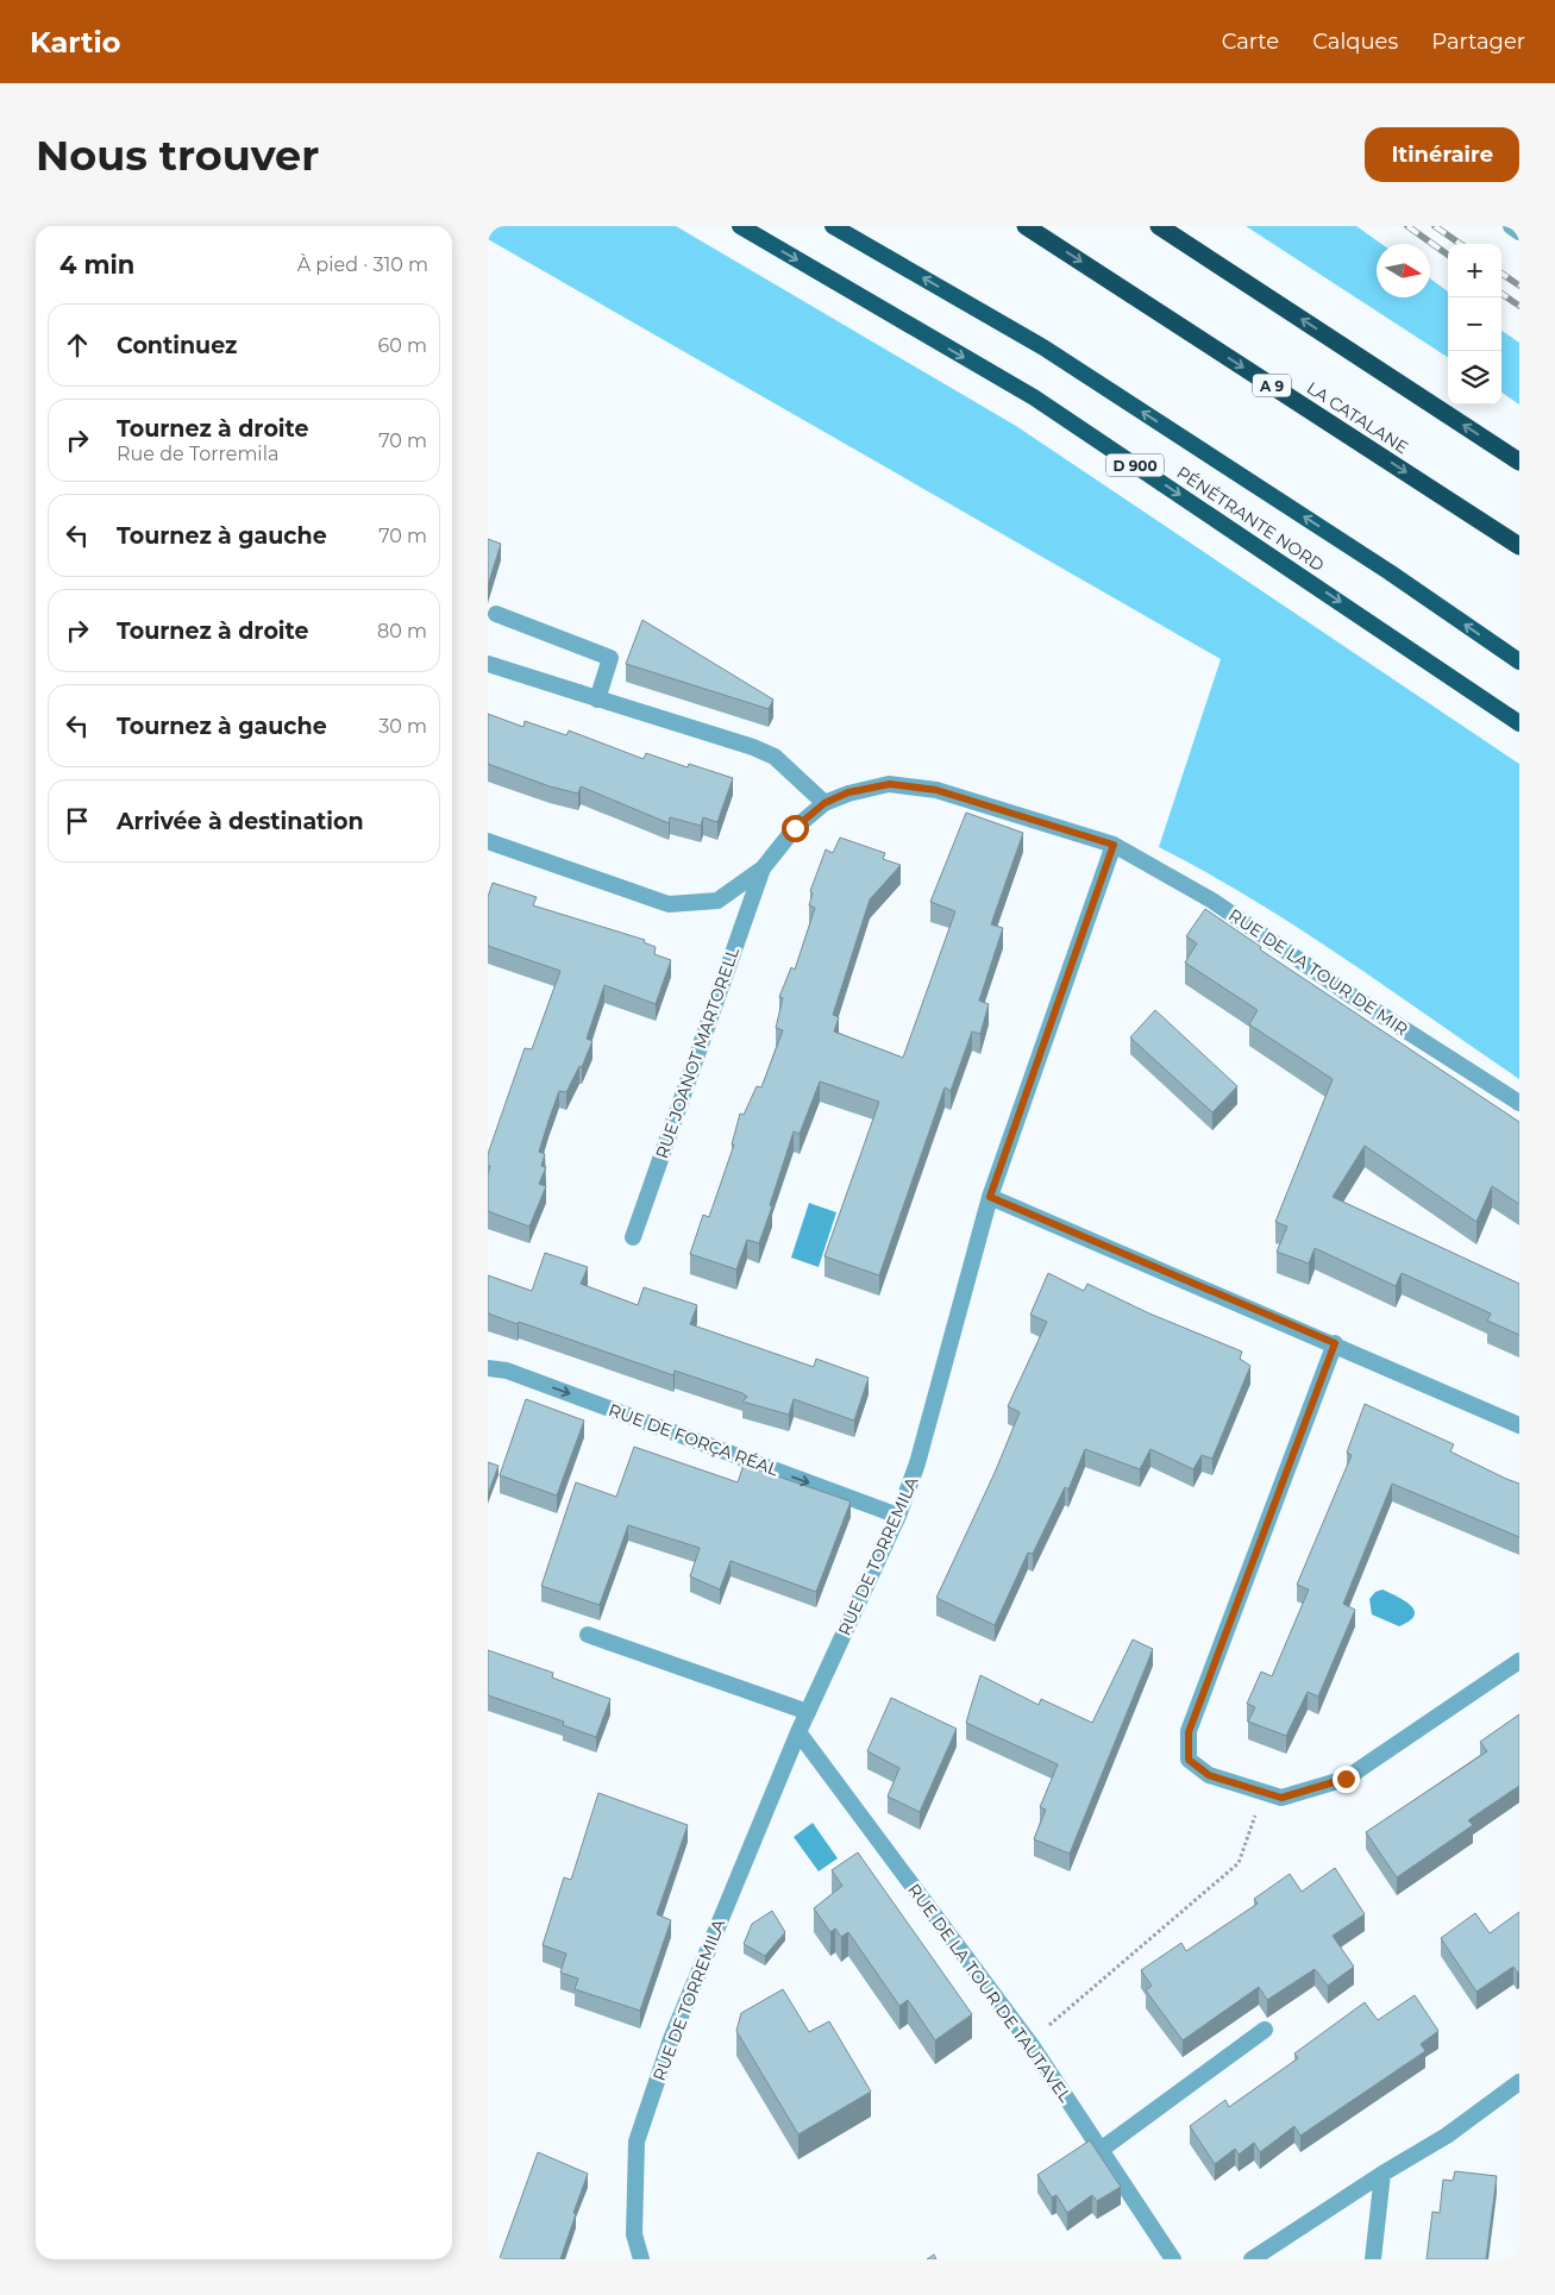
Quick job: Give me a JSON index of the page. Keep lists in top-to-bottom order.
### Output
{
  "streets": {
    "highway": [
      "A 9",
      "LA CATALANE",
      "D 900",
      "PÉNÉTRANTE NORD"
    ],
    "street": [
      "RUE DE LA TOUR DE MIR",
      "RUE JOANOT MARTORELL",
      "RUE DE FORÇA RÉAL",
      "RUE DE TORREMILA",
      "RUE DE LA TOUR DE TAUTAVEL"
    ]
  },
  "crossings": [
    ["RUE DE LA TOUR DE MIR", "RUE JOANOT MARTORELL"],
    ["RUE DE LA TOUR DE MIR", "RUE DE TORREMILA"],
    ["RUE DE FORÇA RÉAL", "RUE DE TORREMILA"],
    ["RUE DE TORREMILA", "RUE DE LA TOUR DE TAUTAVEL"]
  ],
  "one_way": ["RUE DE FORÇA RÉAL"],
  "north": "right",
  "page": {
    "header": "Kartio",
    "nav": ["Carte", "Calques", "Partager"],
    "buttons": "Itinéraire",
    "title": "Nous trouver",
    "heading": ["4 min", "À pied · 310 m"],
    "map_buttons": ["+", "−"],
    "list": [
      ["Continuez", "60 m"],
      ["Tournez à droite", "Rue de Torremila", "70 m"],
      ["Tournez à gauche", "70 m"],
      ["Tournez à droite", "80 m"],
      ["Tournez à gauche", "30 m"],
      "Arrivée à destination"
    ]
  }
}
